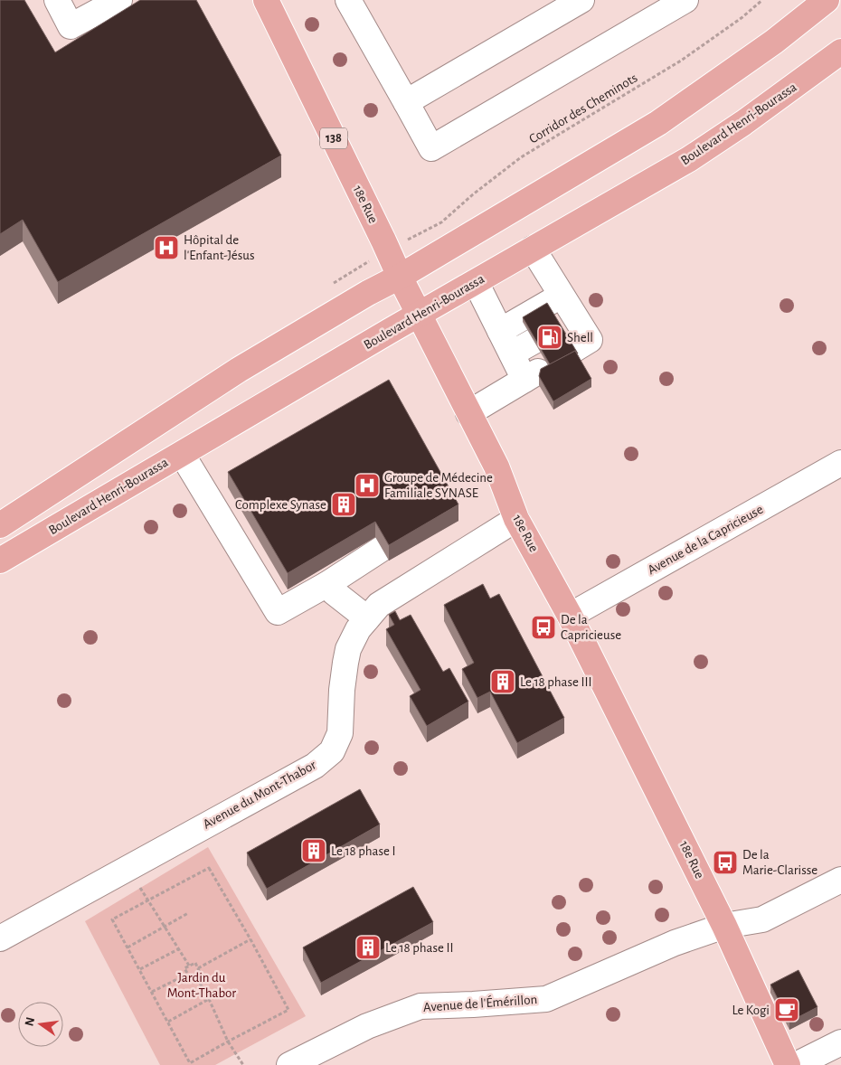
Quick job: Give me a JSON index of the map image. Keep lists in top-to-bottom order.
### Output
{
  "streets": {
    "main road": ["Boulevard Henri-Bourassa", "138", "18e Rue"],
    "street": ["Avenue de la Capricieuse", "Avenue du Mont-Thabor", "Avenue de l'Émérillon"],
    "path": ["Corridor des Cheminots"]
  },
  "crossings": [
    ["Boulevard Henri-Bourassa", "18e Rue"],
    ["18e Rue", "Avenue de la Capricieuse"],
    ["18e Rue", "Avenue du Mont-Thabor"],
    ["18e Rue", "Avenue de l'Émérillon"]
  ],
  "parks": ["Jardin du Mont-Thabor"],
  "places": {
    "hospital": ["Hôpital de l'Enfant-Jésus", "Groupe de Médecine Familiale SYNASE"],
    "fuel station": ["Shell"],
    "building": [
      "Complexe Synase",
      "Le 18 phase III",
      "Le 18 phase I",
      "Le 18 phase II"
    ],
    "bus stop": ["De la Capricieuse", "De la Marie-Clarisse"],
    "cafe": ["Le Kogi"]
  },
  "north": "left"
}
